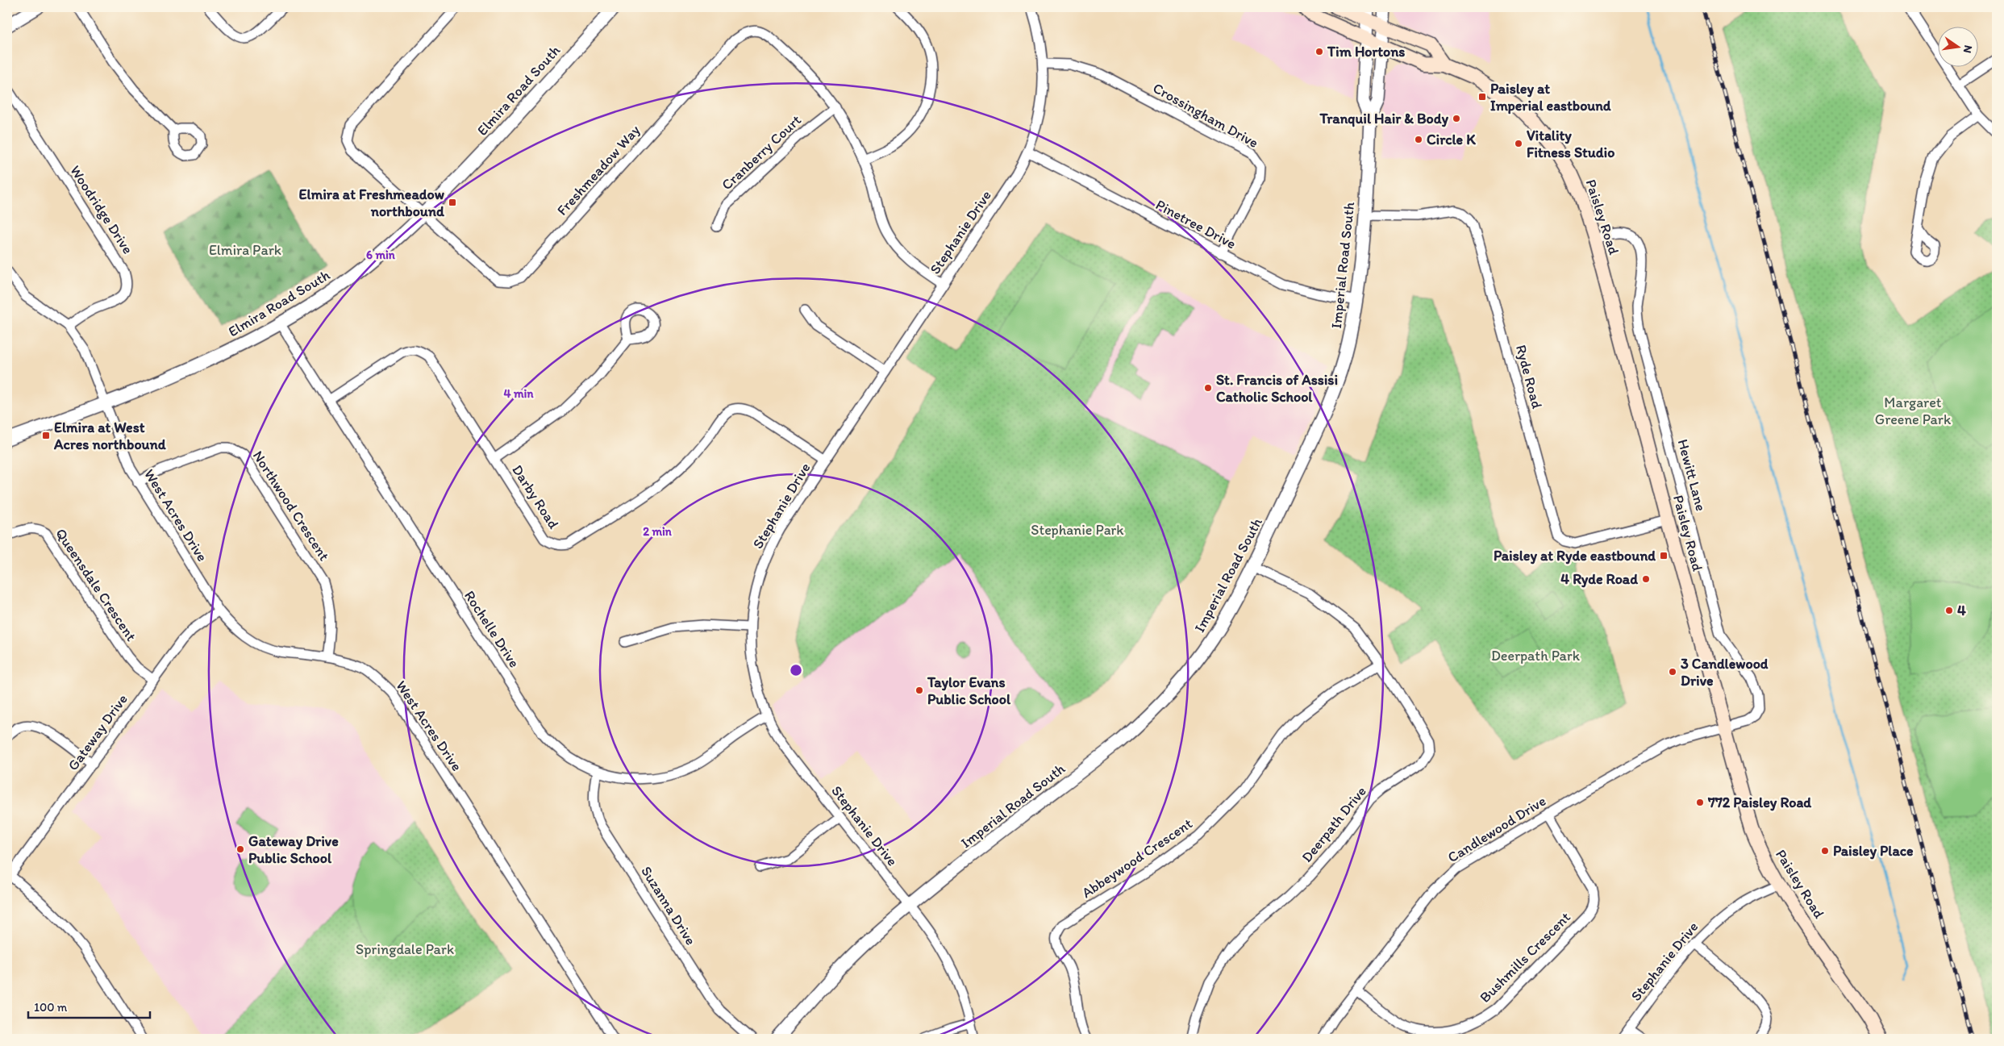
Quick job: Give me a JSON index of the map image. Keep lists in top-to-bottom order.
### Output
{
  "streets": {
    "main road": ["Paisley Road"],
    "street": [
      "Elmira Road South",
      "Crossingham Drive",
      "Cranberry Court",
      "Freshmeadow Way",
      "Woodridge Drive",
      "Pinetree Drive",
      "Stephanie Drive",
      "Imperial Road South",
      "Ryde Road",
      "Hewitt Lane",
      "Darby Road",
      "Northwood Crescent",
      "West Acres Drive",
      "Queensdale Crescent",
      "Rochelle Drive",
      "Gateway Drive",
      "Deerpath Drive",
      "Candlewood Drive",
      "Abbeywood Crescent",
      "Suzanna Drive",
      "Bushmills Crescent"
    ]
  },
  "crossings": [
    ["Elmira Road South", "Freshmeadow Way"],
    ["Elmira Road South", "West Acres Drive"],
    ["Elmira Road South", "Rochelle Drive"],
    ["Crossingham Drive", "Pinetree Drive"],
    ["Crossingham Drive", "Stephanie Drive"],
    ["Cranberry Court", "Freshmeadow Way"],
    ["Freshmeadow Way", "Stephanie Drive"],
    ["Woodridge Drive", "West Acres Drive"],
    ["Paisley Road", "Stephanie Drive"],
    ["Paisley Road", "Imperial Road South"],
    ["Paisley Road", "Ryde Road"],
    ["Paisley Road", "Hewitt Lane"],
    ["Paisley Road", "Candlewood Drive"],
    ["Pinetree Drive", "Stephanie Drive"],
    ["Pinetree Drive", "Imperial Road South"],
    ["Stephanie Drive", "Imperial Road South"],
    ["Stephanie Drive", "Darby Road"],
    ["Stephanie Drive", "Rochelle Drive"],
    ["Imperial Road South", "Ryde Road"],
    ["Imperial Road South", "Deerpath Drive"],
    ["Hewitt Lane", "Candlewood Drive"],
    ["Darby Road", "Rochelle Drive"],
    ["Northwood Crescent", "West Acres Drive"],
    ["West Acres Drive", "Gateway Drive"],
    ["Queensdale Crescent", "Gateway Drive"],
    ["Rochelle Drive", "Suzanna Drive"],
    ["Deerpath Drive", "Abbeywood Crescent"],
    ["Candlewood Drive", "Bushmills Crescent"]
  ],
  "parks": [
    "Elmira Park",
    "Margaret Greene Park",
    "Stephanie Park",
    "Deerpath Park",
    "Springdale Park"
  ],
  "places": {
    "other": [
      "Tim Hortons",
      "Tranquil Hair & Body",
      "Circle K",
      "Vitality Fitness Studio",
      "St. Francis of Assisi Catholic School",
      "4 Ryde Road",
      "4",
      "3 Candlewood Drive",
      "Taylor Evans Public School",
      "772 Paisley Road",
      "Gateway Drive Public School",
      "Paisley Place"
    ],
    "transit": [
      "Paisley at Imperial eastbound",
      "Elmira at Freshmeadow northbound",
      "Elmira at West Acres northbound",
      "Paisley at Ryde eastbound"
    ]
  },
  "scale_bar": "100 m",
  "north": "right",
  "rings": ["6 min", "4 min", "2 min"]
}
